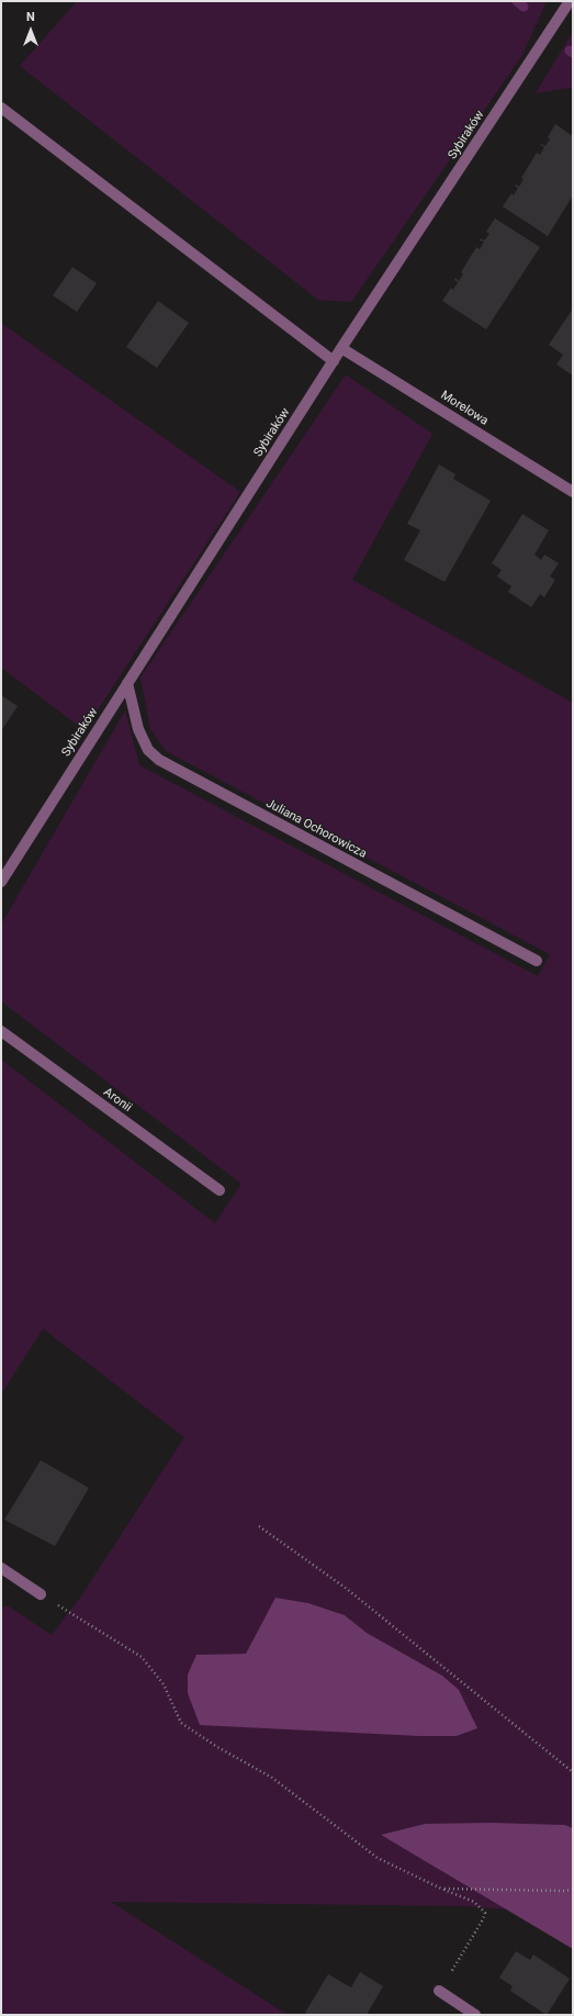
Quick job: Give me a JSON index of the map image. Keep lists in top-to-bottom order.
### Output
{
  "streets": {
    "street": [
      "Sybiraków",
      "Morelowa",
      "Juliana Ochorowicza",
      "Aronii"
    ]
  },
  "crossings": [
    ["Sybiraków", "Morelowa"],
    ["Sybiraków", "Juliana Ochorowicza"]
  ],
  "north": "top"
}
